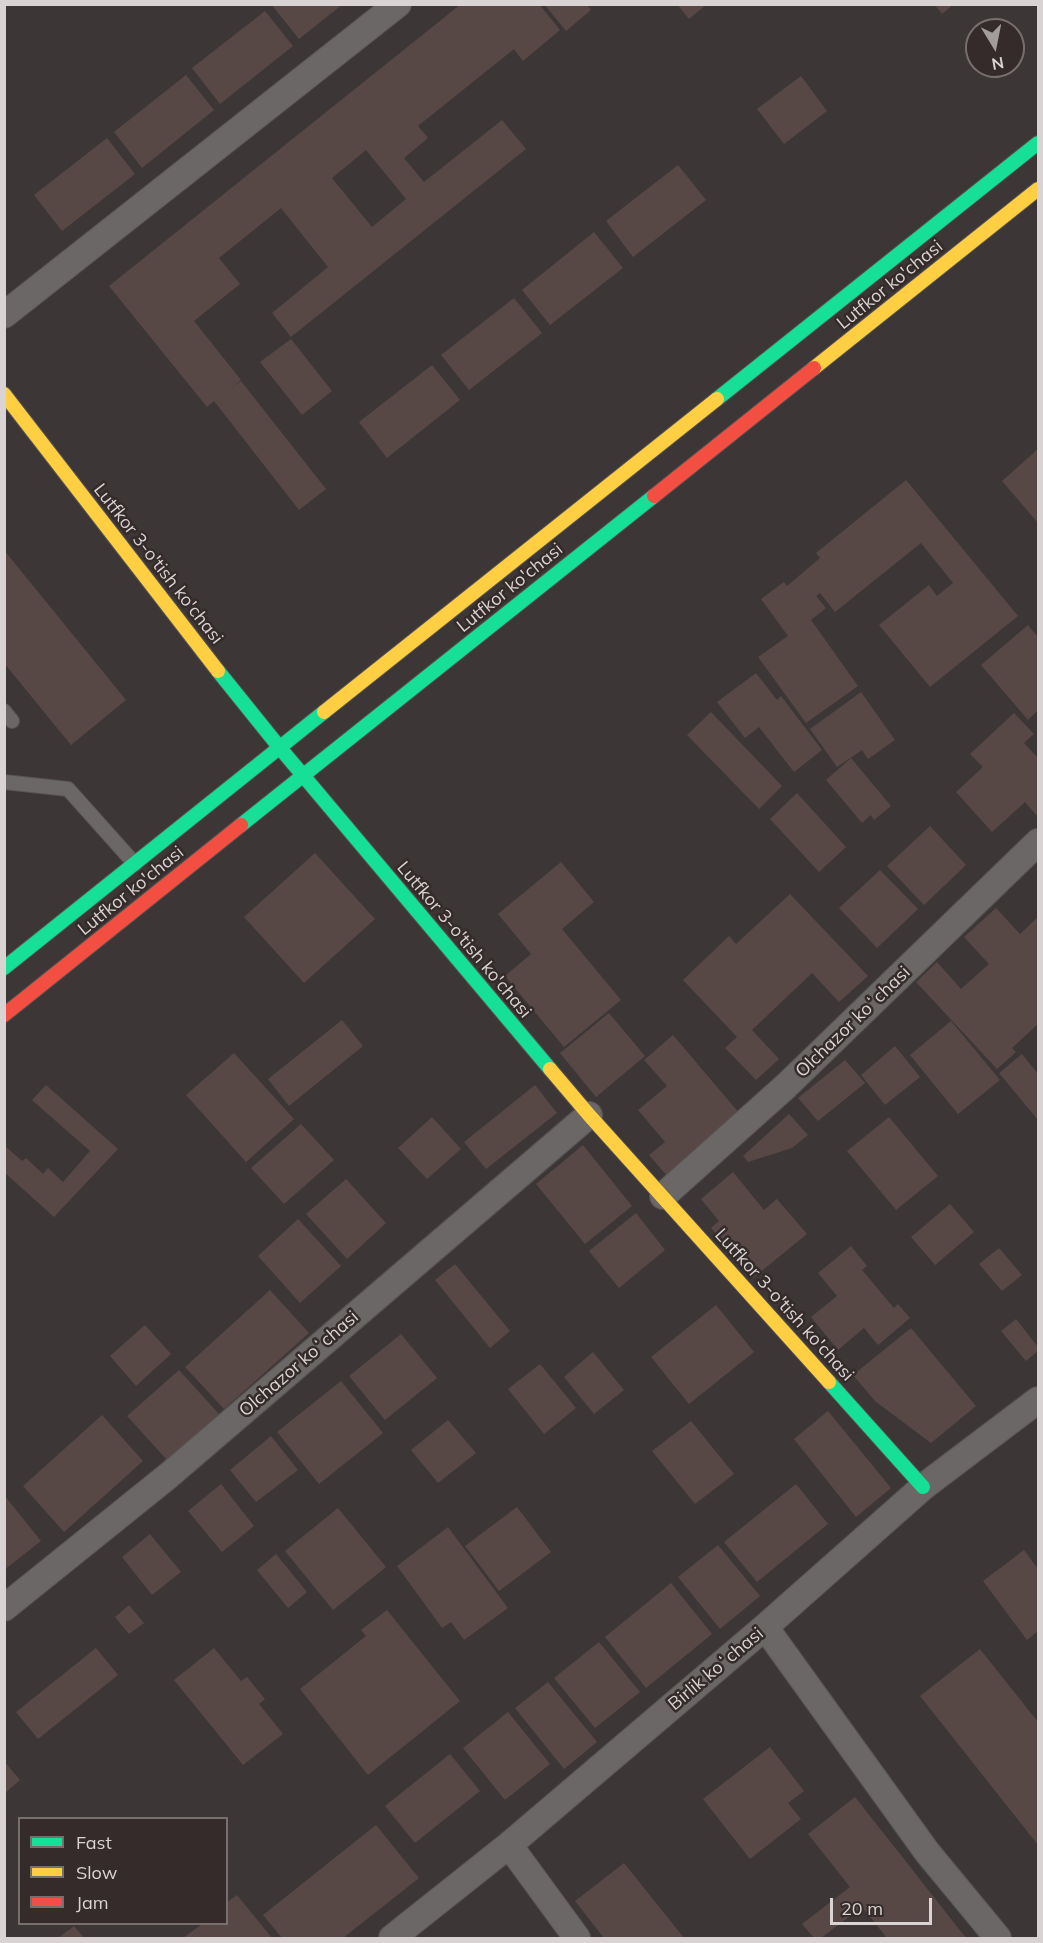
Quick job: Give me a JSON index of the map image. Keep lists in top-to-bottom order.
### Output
{
  "streets": {
    "main road": ["Lutfkor ko'chasi", "Lutfkor 3-o'tish ko'chasi"],
    "street": ["Olchazor koʻchasi", "Birlik koʻchasi"]
  },
  "crossings": [
    ["Lutfkor ko'chasi", "Lutfkor 3-o'tish ko'chasi"],
    ["Lutfkor 3-o'tish ko'chasi", "Olchazor koʻchasi"],
    ["Lutfkor 3-o'tish ko'chasi", "Birlik koʻchasi"]
  ],
  "legend": ["Fast", "Slow", "Jam"],
  "scale_bar": "20 m",
  "north": "bottom"
}
